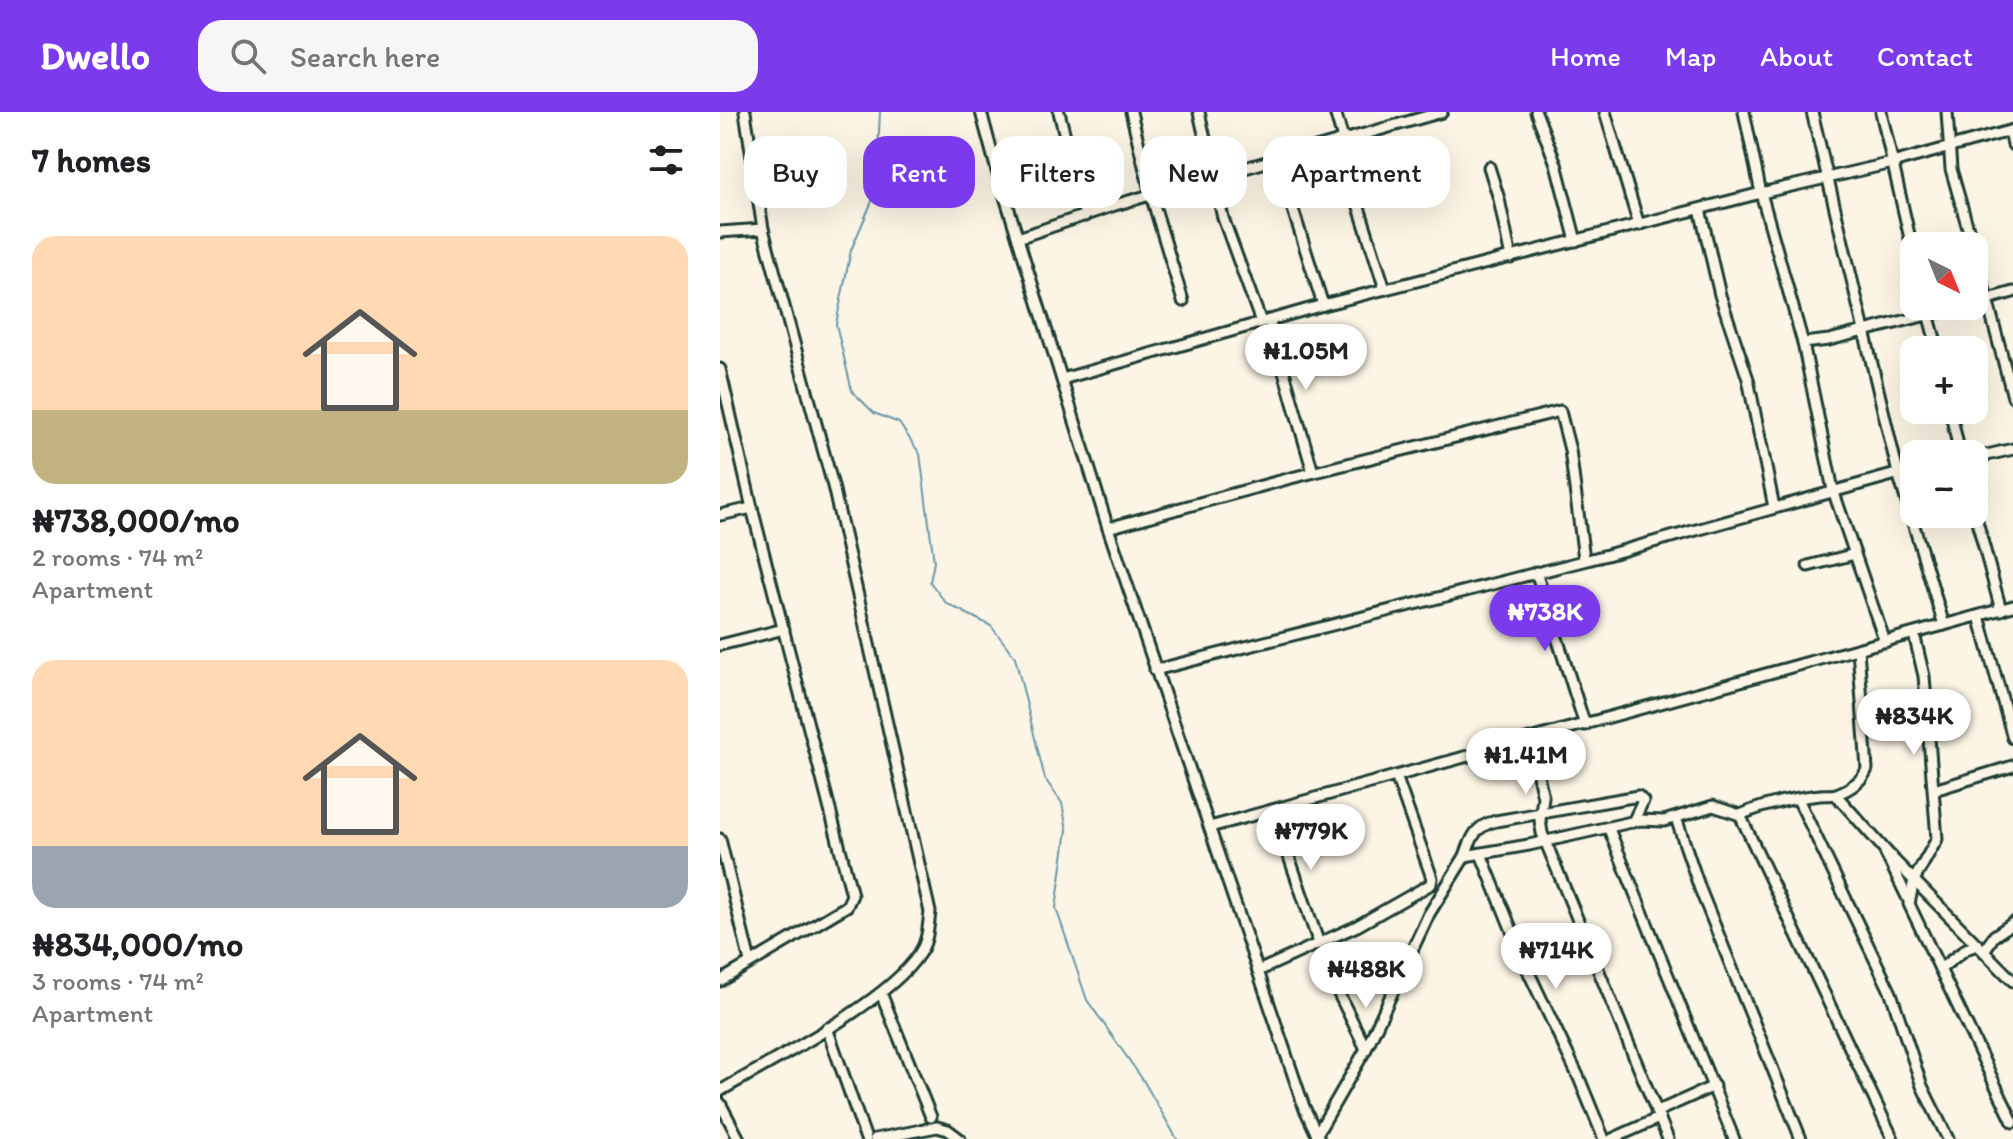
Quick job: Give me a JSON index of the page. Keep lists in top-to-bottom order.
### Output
{
  "north": "bottom right",
  "page": {
    "header": "Dwello",
    "search": "Search here",
    "nav": [
      "Home",
      "Map",
      "About",
      "Contact"
    ],
    "heading": "7 homes",
    "chip": [
      "Buy",
      "Rent",
      "Filters",
      "New",
      "Apartment"
    ],
    "list": [
      {
        "name": "₦738,000/mo",
        "note": "2 rooms · 74 m² · Apartment"
      },
      {
        "name": "₦834,000/mo",
        "note": "3 rooms · 74 m² · Apartment"
      }
    ],
    "map_buttons": ["+", "−"],
    "price": [
      "₦1.05M",
      "₦738K",
      "₦834K",
      "₦1.41M",
      "₦779K",
      "₦714K",
      "₦488K"
    ]
  }
}
